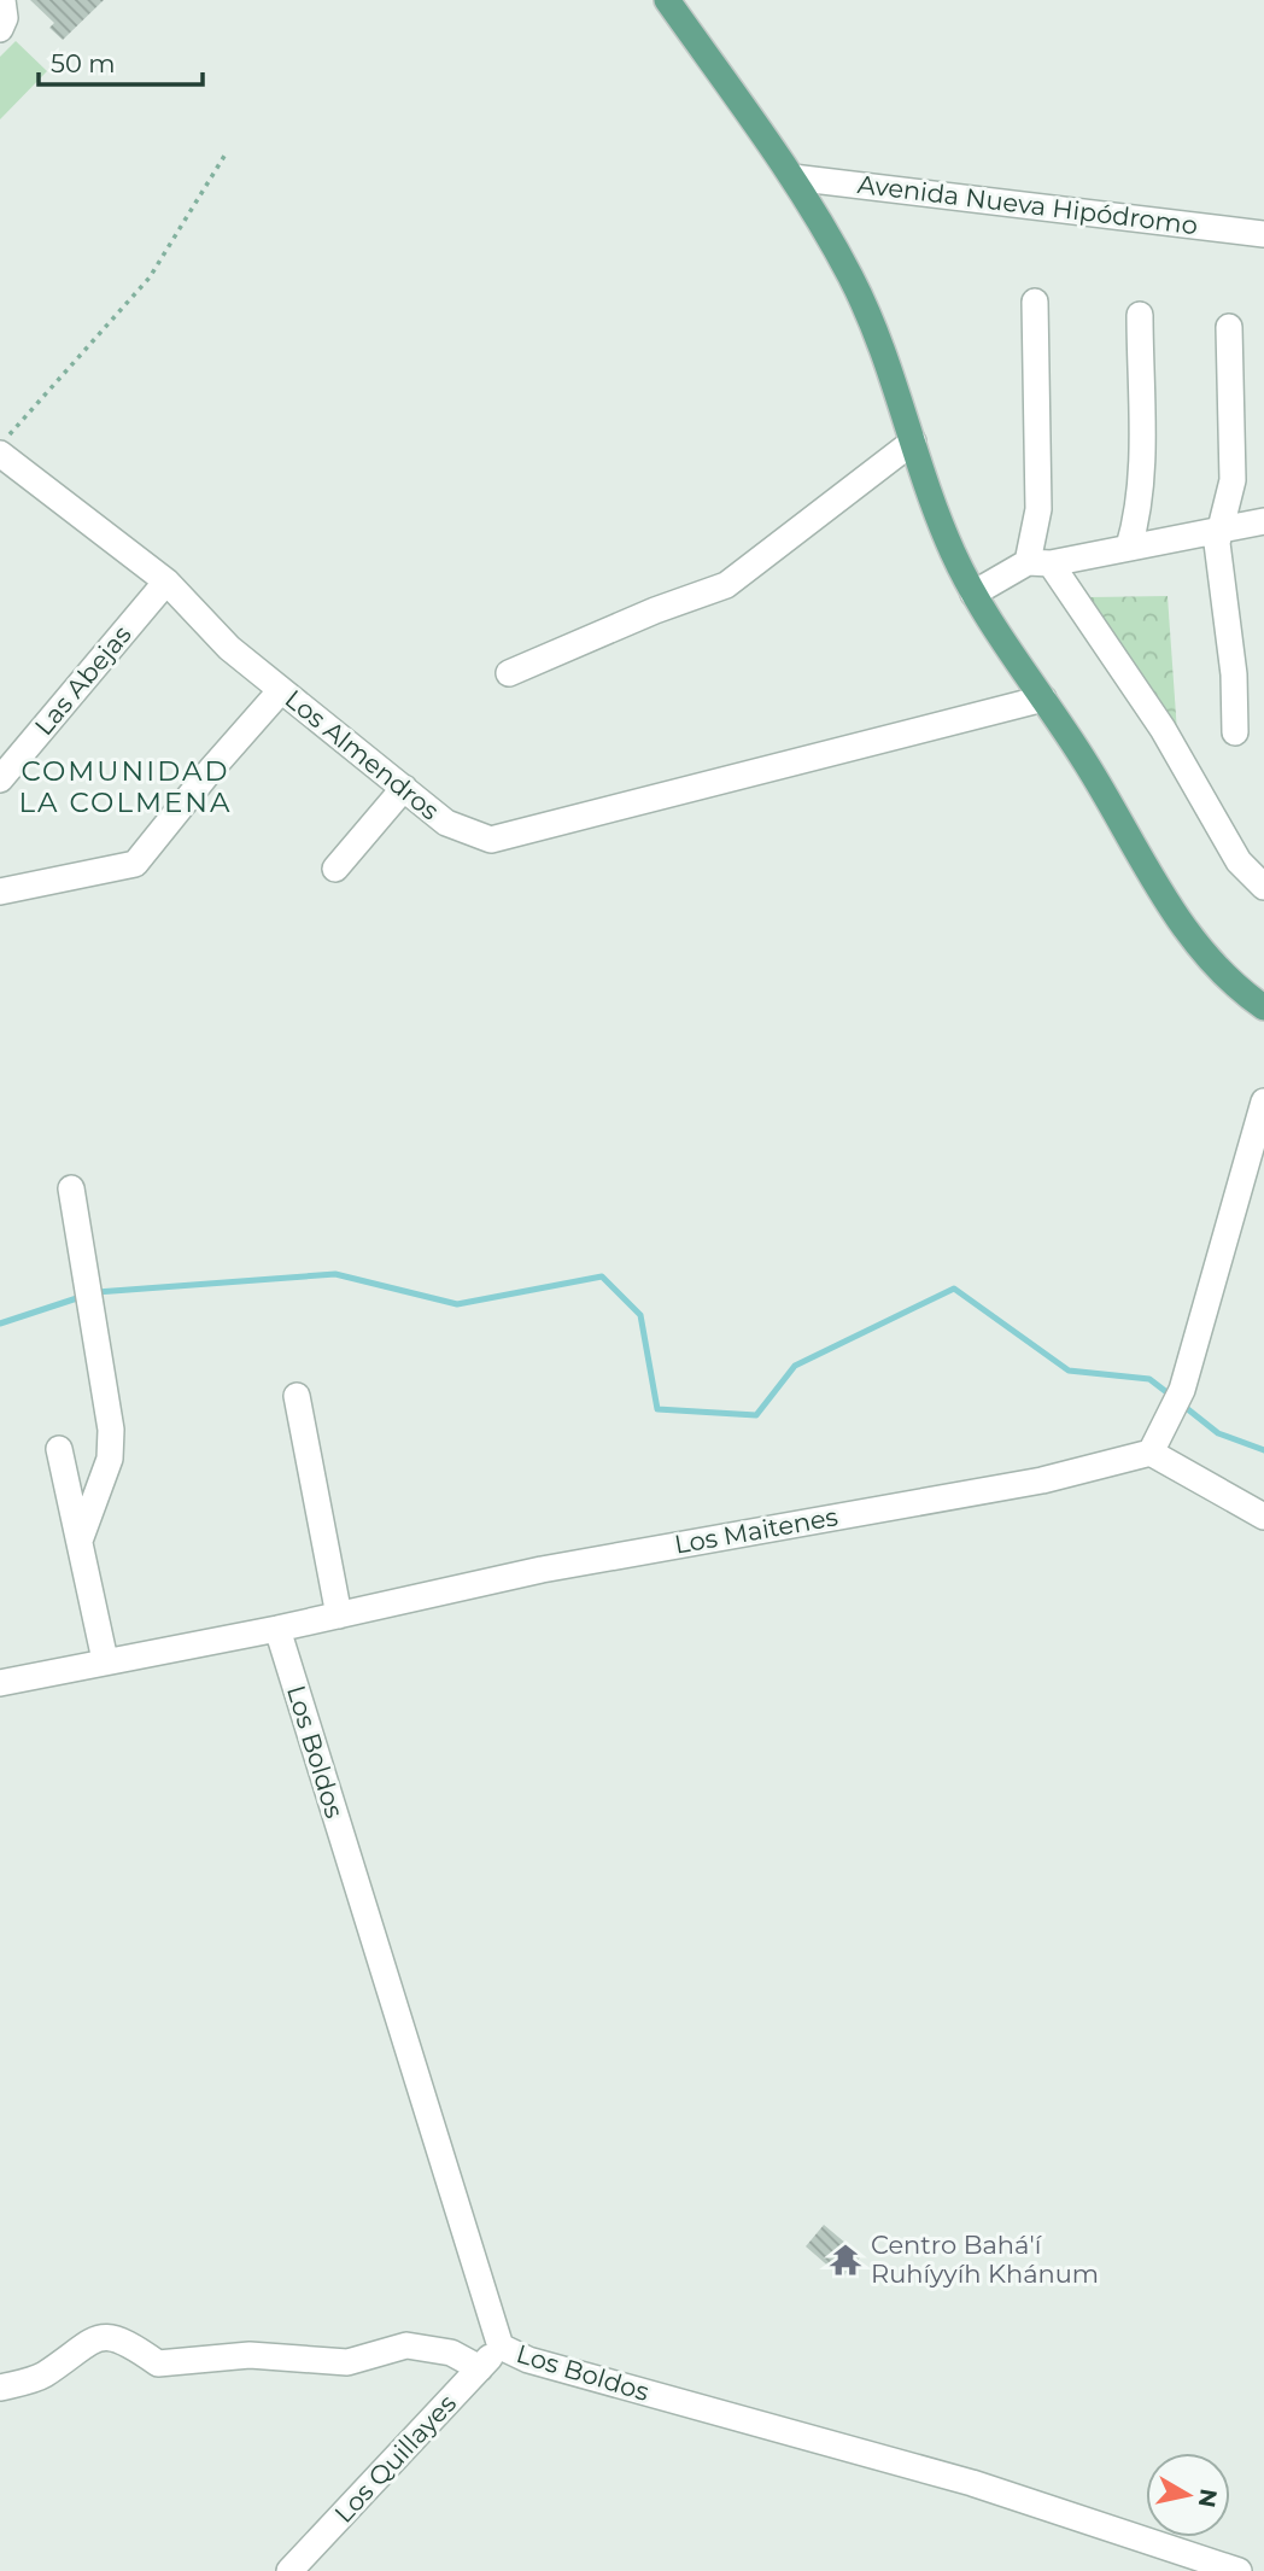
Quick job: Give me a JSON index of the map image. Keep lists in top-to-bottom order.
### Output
{
  "streets": {
    "street": [
      "Avenida Nueva Hipódromo",
      "Las Abejas",
      "Los Almendros",
      "Los Maitenes",
      "Los Boldos",
      "Los Quillayes"
    ]
  },
  "crossings": [
    ["Las Abejas", "Los Almendros"],
    ["Los Maitenes", "Los Boldos"],
    ["Los Boldos", "Los Quillayes"]
  ],
  "districts": ["COMUNIDAD LA COLMENA"],
  "places": {
    "temple": ["Centro Bahá'í Ruhíyyíh Khánum"]
  },
  "scale_bar": "50 m",
  "north": "right"
}
